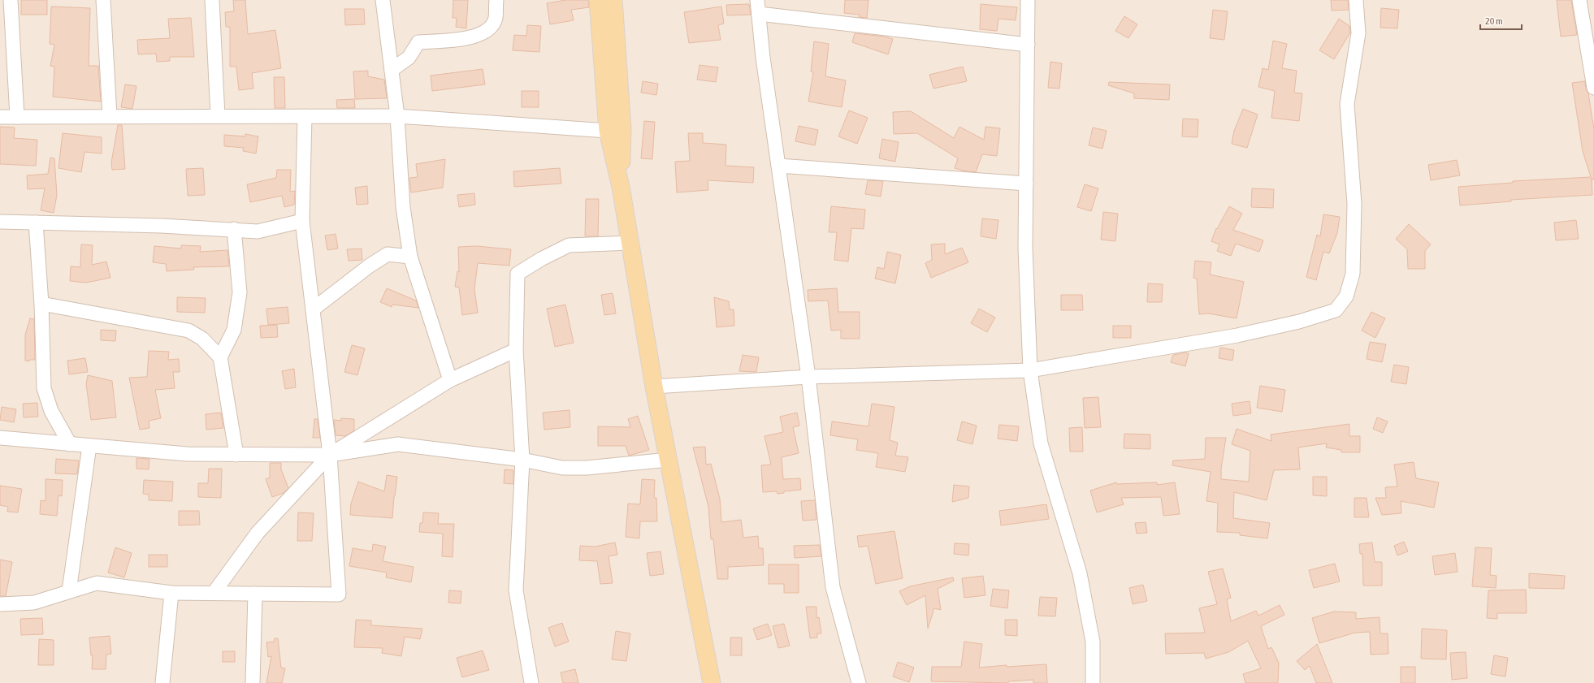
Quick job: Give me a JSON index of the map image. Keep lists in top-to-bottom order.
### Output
{
  "scale_bar": "20 m"
}
